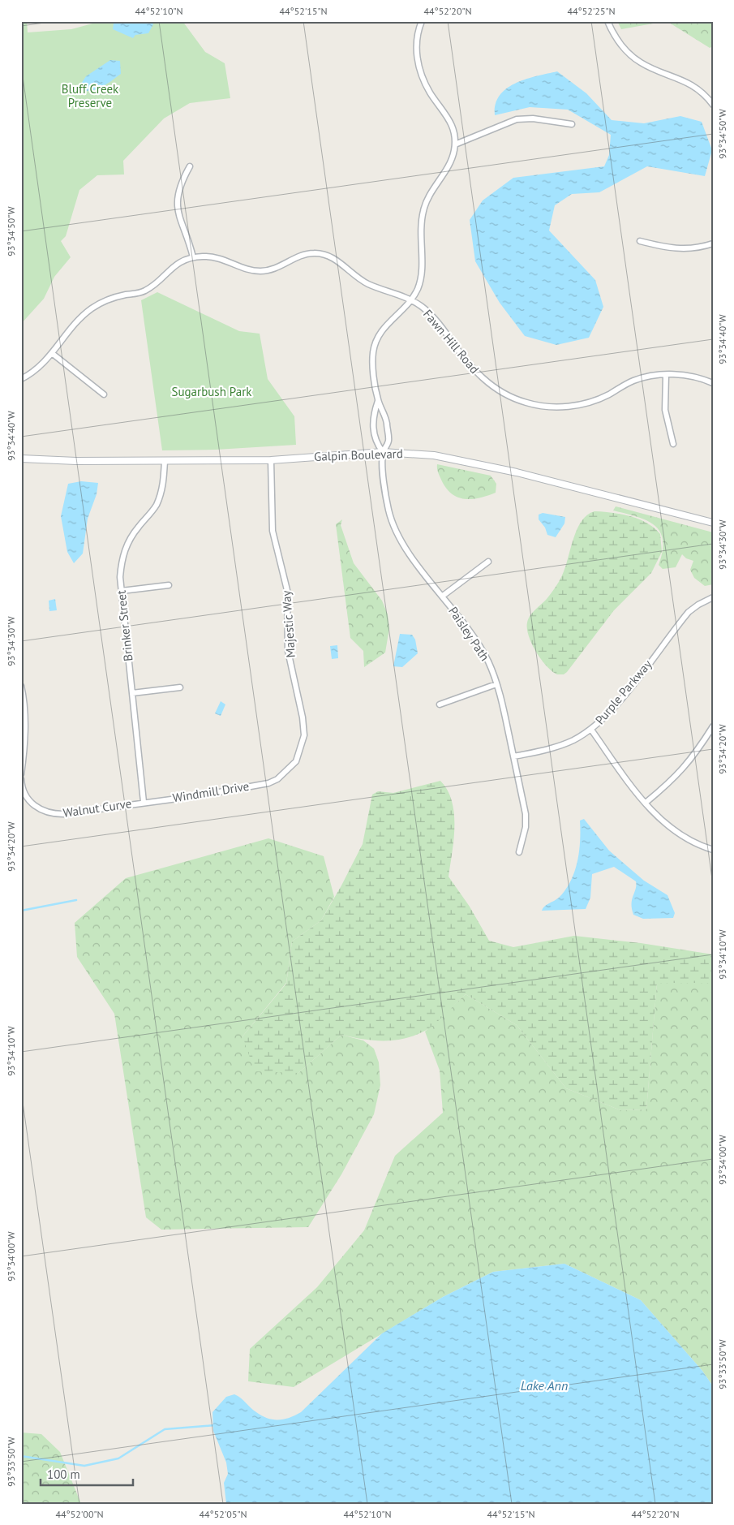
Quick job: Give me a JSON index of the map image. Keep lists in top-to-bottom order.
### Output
{
  "streets": {
    "street": [
      "Fawn Hill Road",
      "Galpin Boulevard",
      "Majestic Way",
      "Brinker Street",
      "Paisley Path",
      "Purple Parkway",
      "Windmill Drive",
      "Walnut Curve"
    ]
  },
  "crossings": [
    ["Galpin Boulevard", "Majestic Way"],
    ["Galpin Boulevard", "Brinker Street"],
    ["Galpin Boulevard", "Paisley Path"],
    ["Majestic Way", "Windmill Drive"],
    ["Brinker Street", "Windmill Drive"],
    ["Brinker Street", "Walnut Curve"],
    ["Paisley Path", "Purple Parkway"],
    ["Windmill Drive", "Walnut Curve"]
  ],
  "water": ["Lake Ann"],
  "parks": ["Bluff Creek Preserve", "Sugarbush Park"],
  "scale_bar": "100 m",
  "coordinates": [
    "44°52'10\"N",
    "44°52'15\"N",
    "44°52'20\"N",
    "44°52'25\"N",
    "93°34'50\"W",
    "93°34'40\"W",
    "93°34'30\"W",
    "93°34'20\"W",
    "93°34'10\"W",
    "93°34'00\"W",
    "93°33'50\"W",
    "44°52'00\"N",
    "44°52'05\"N"
  ]
}
